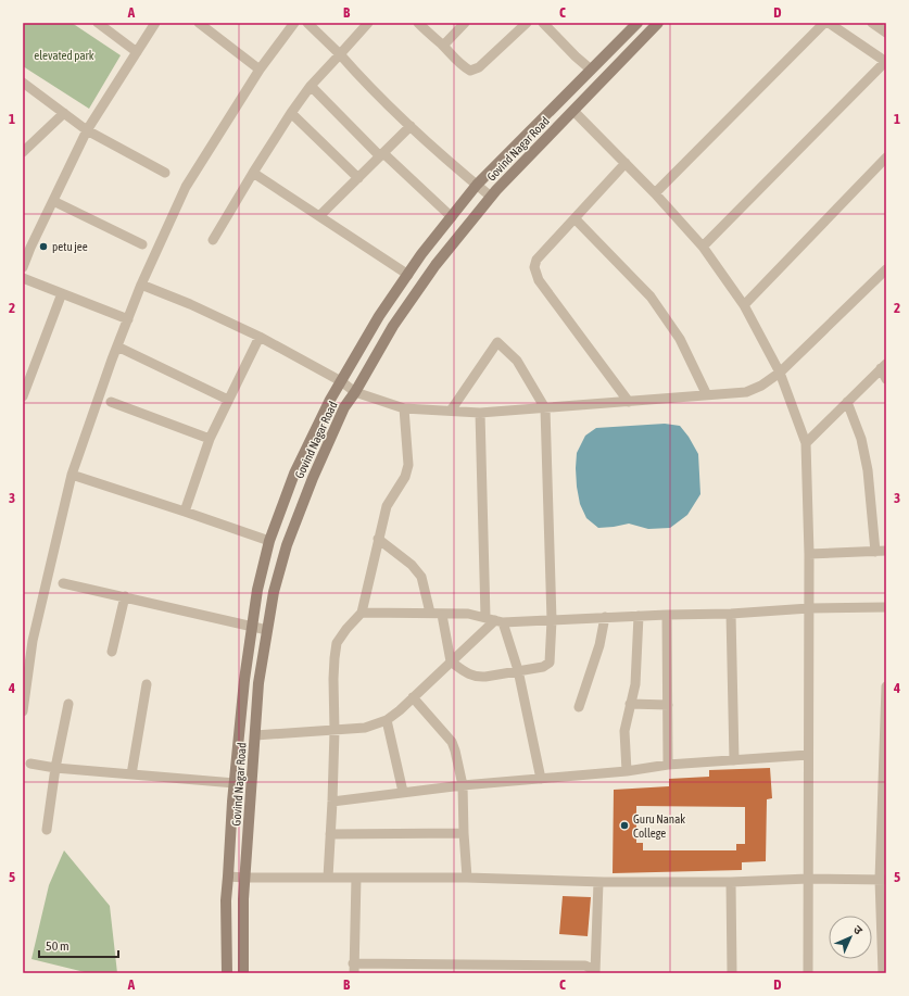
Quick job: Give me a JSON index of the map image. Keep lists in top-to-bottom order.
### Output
{
  "streets": {
    "main road": ["Govind Nagar Road"]
  },
  "parks": ["elevated park"],
  "places": ["petu jee", "Guru Nanak College"],
  "scale_bar": "50 m",
  "north": "top right",
  "grid": {
    "columns": [
      "A",
      "B",
      "C",
      "D"
    ],
    "rows": [
      "1",
      "2",
      "3",
      "4",
      "5"
    ]
  }
}
